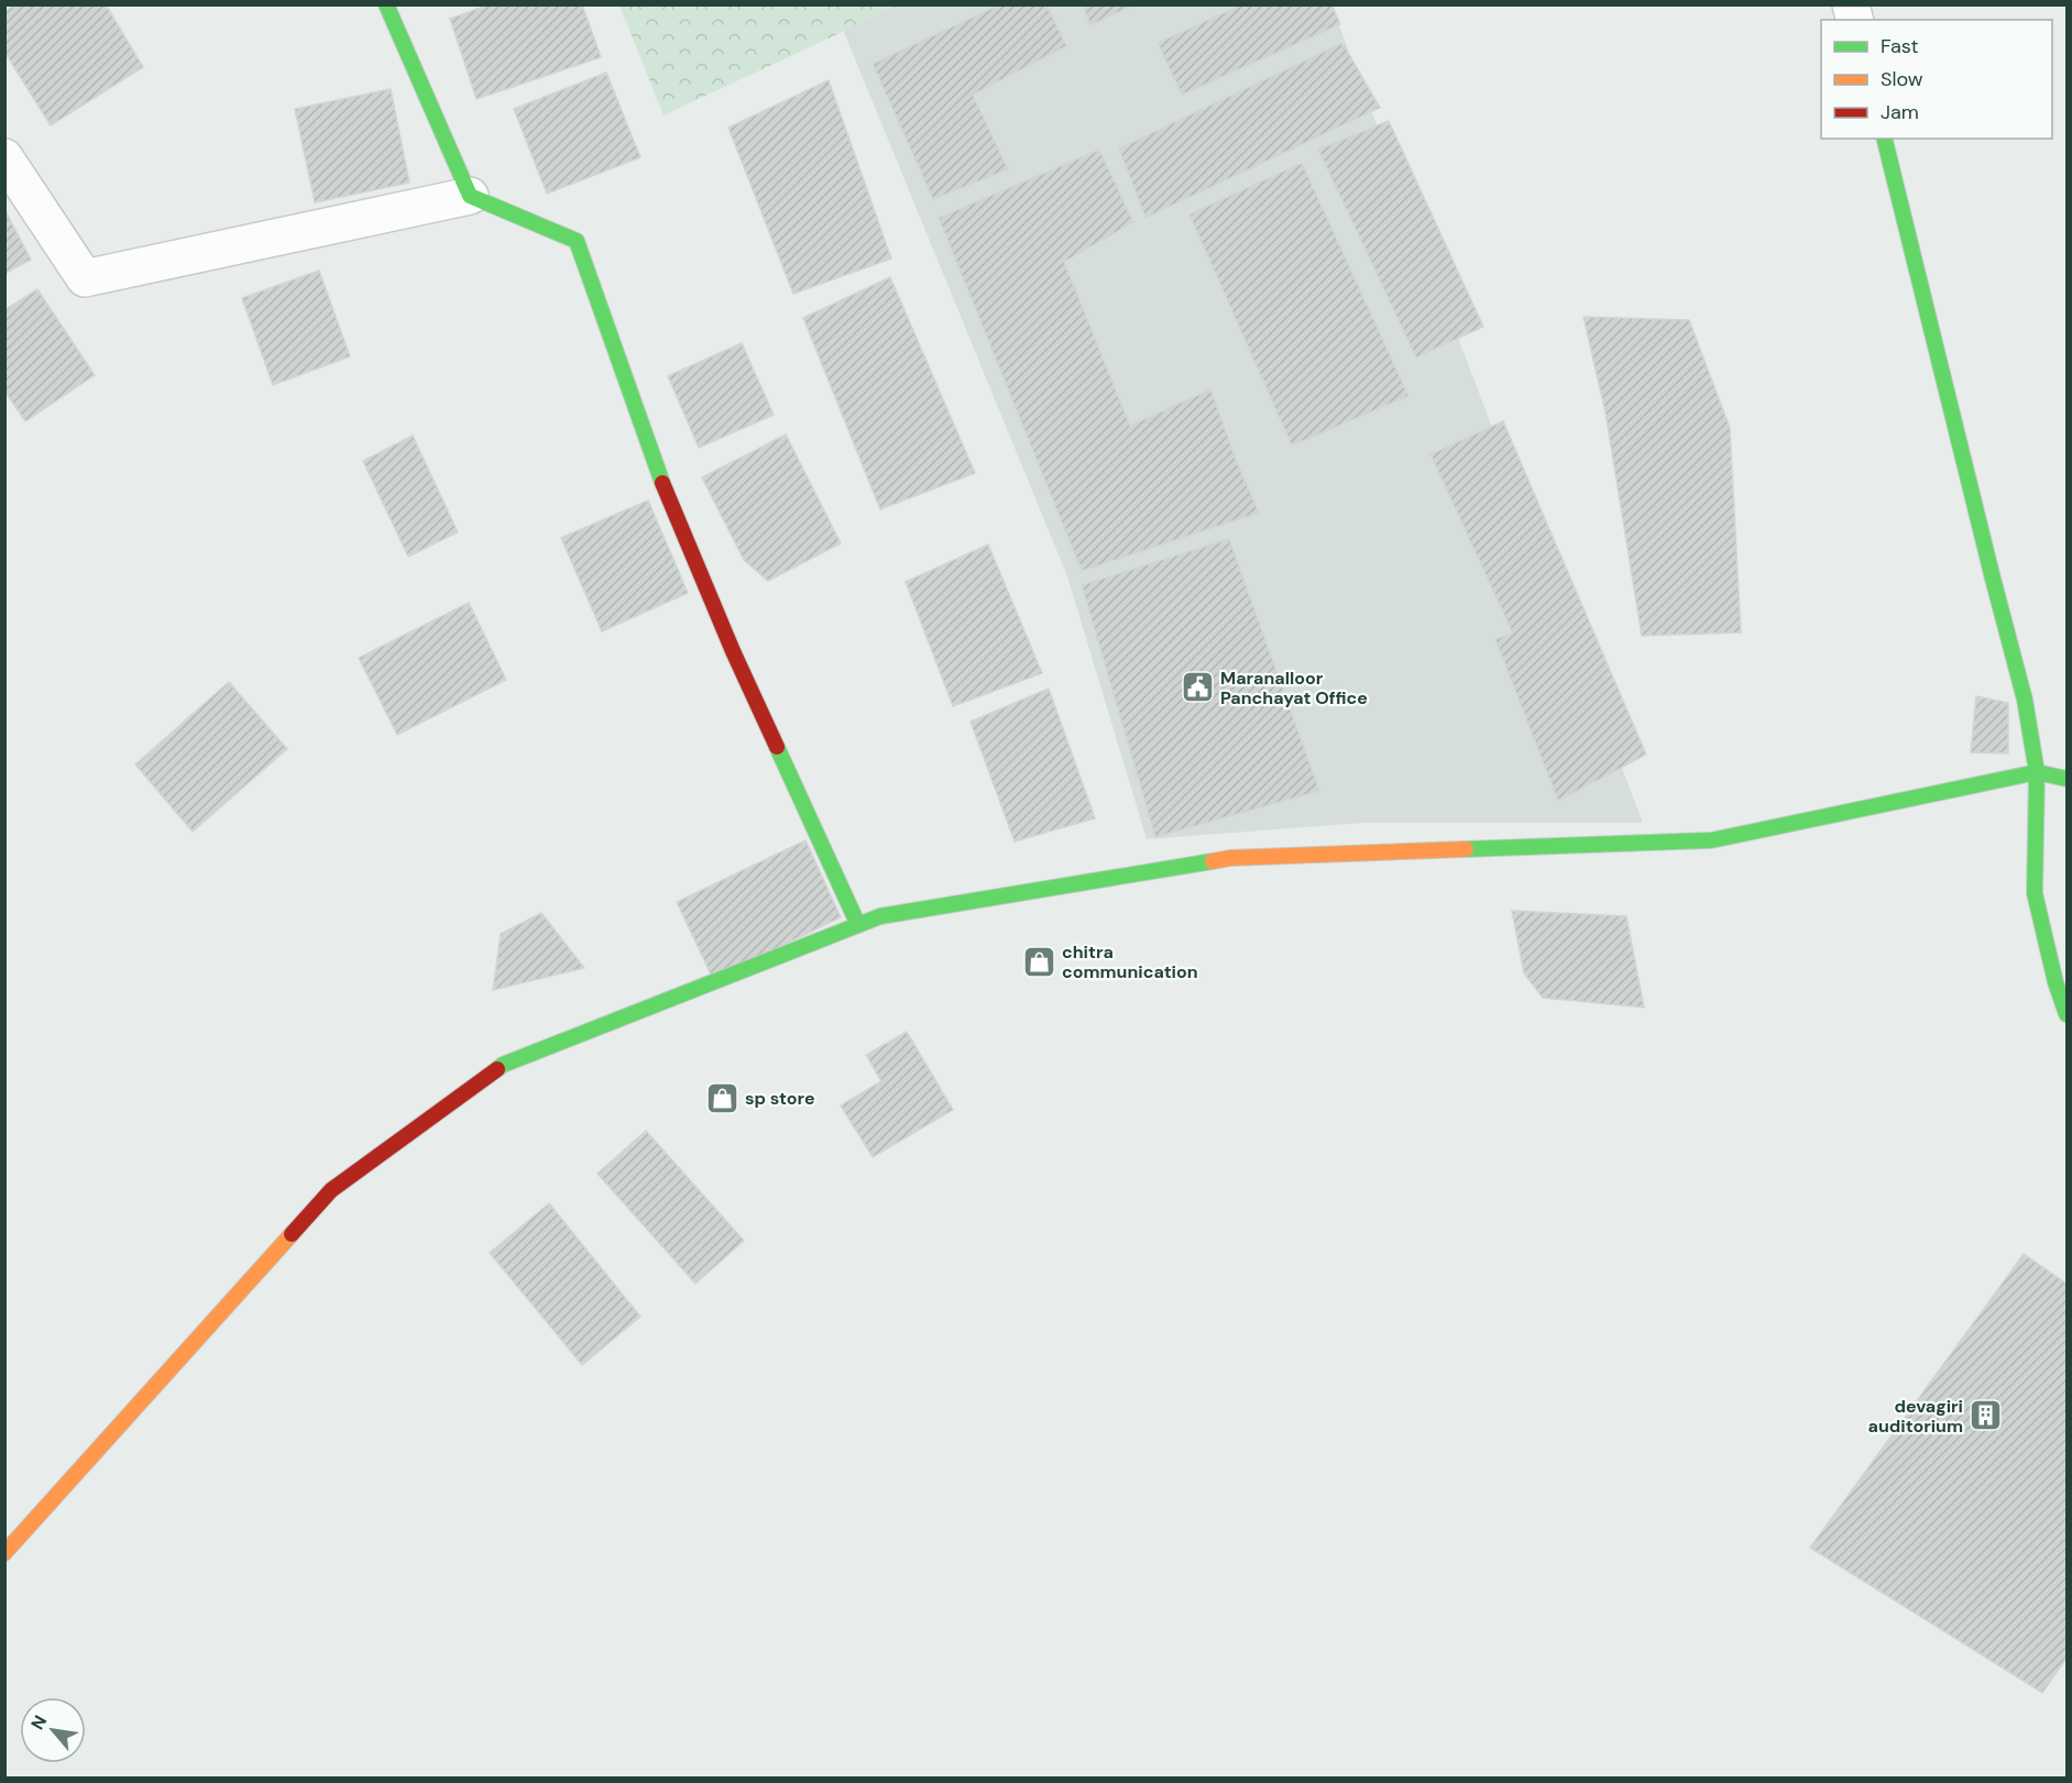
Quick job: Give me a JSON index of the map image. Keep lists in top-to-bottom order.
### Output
{
  "places": {
    "public building": ["Maranalloor Panchayat Office"],
    "shop": ["chitra communication", "sp store"],
    "building": ["devagiri auditorium"]
  },
  "legend": ["Fast", "Slow", "Jam"],
  "north": "top left"
}
